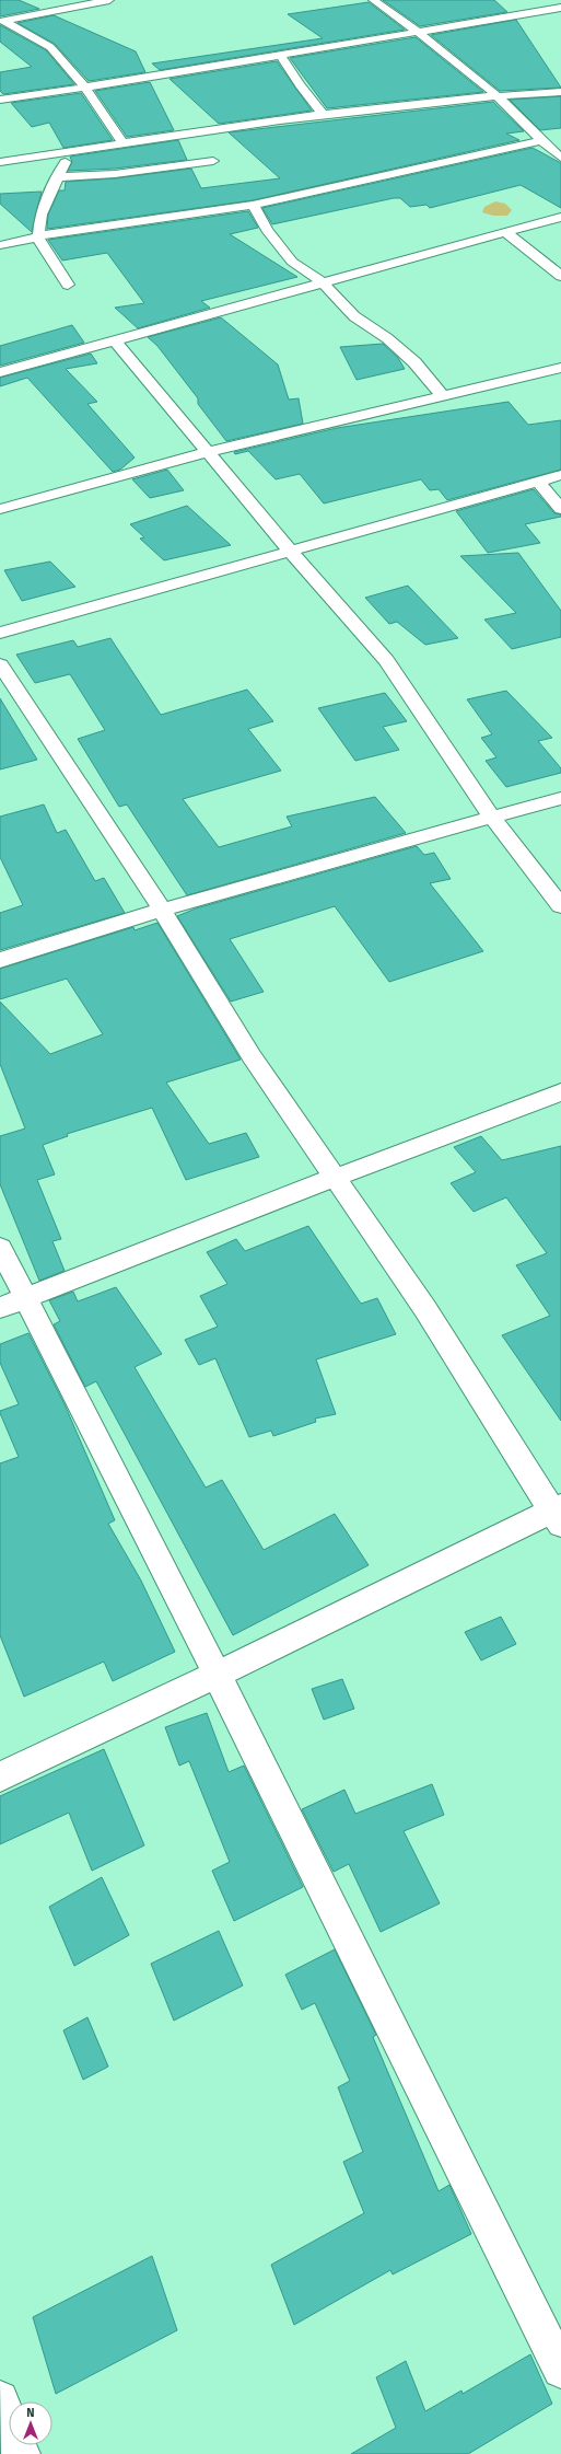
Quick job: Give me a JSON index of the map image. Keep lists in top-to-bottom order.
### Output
{
  "north": "top"
}
